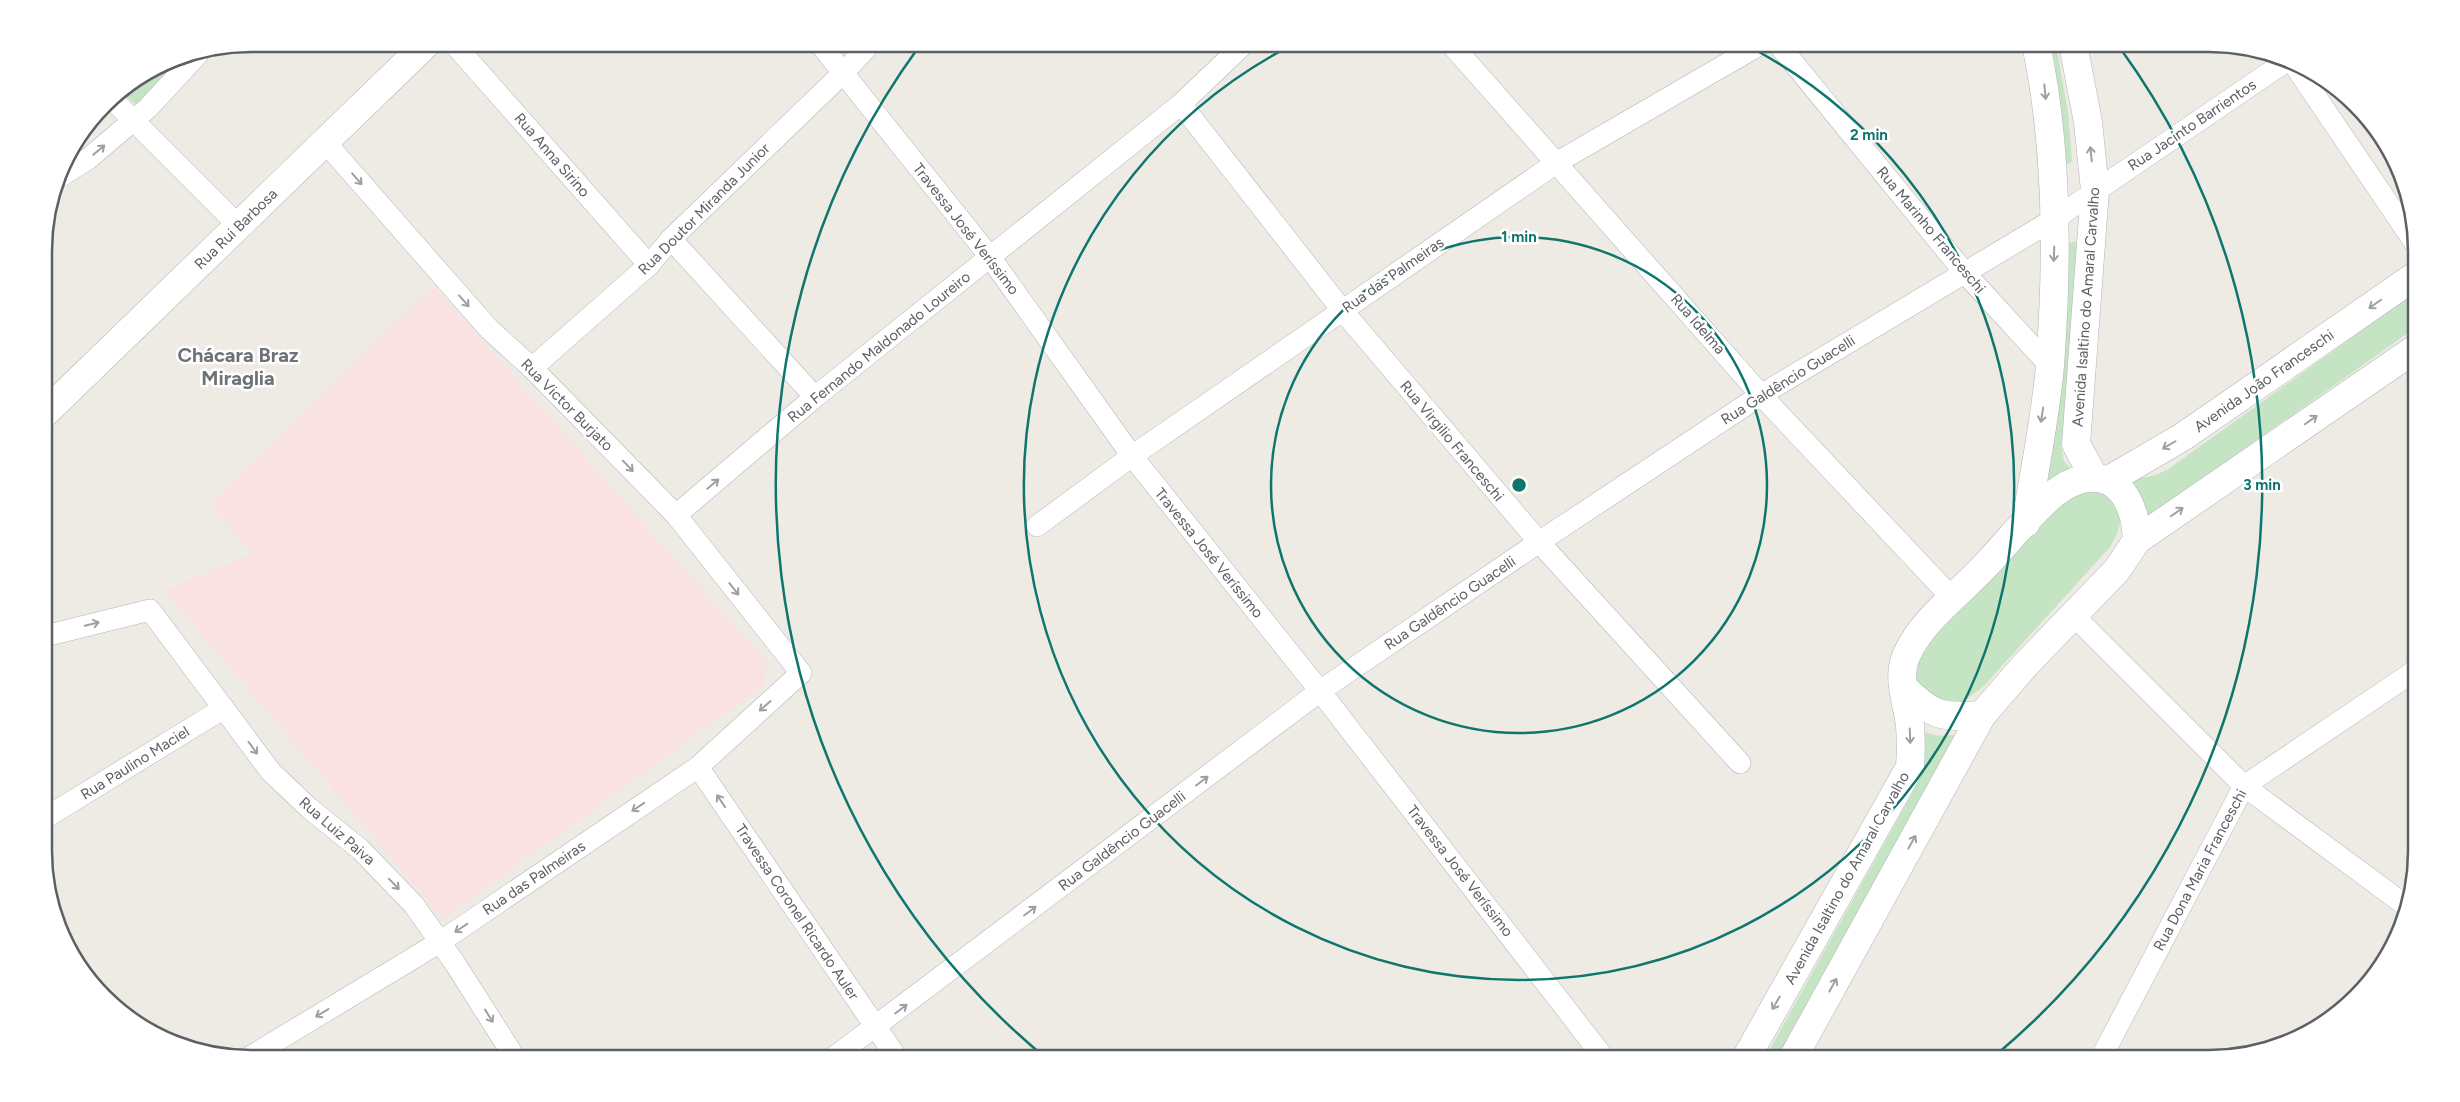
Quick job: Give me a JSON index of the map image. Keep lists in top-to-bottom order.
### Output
{
  "streets": {
    "main road": ["Rua Rui Barbosa", "Avenida Isaltino do Amaral Carvalho", "Avenida João Franceschi"],
    "street": [
      "Rua Jacinto Barrientos",
      "Rua Anna Sirino",
      "Rua Doutor Miranda Junior",
      "Travessa José Veríssimo",
      "Rua Marinho Franceschi",
      "Rua das Palmeiras",
      "Rua Idelma",
      "Rua Fernando Maldonado Loureiro",
      "Rua Galdêncio Guacelli",
      "Rua Victor Burjato",
      "Rua Virgilio Franceschi",
      "Rua Paulino Maciel",
      "Rua Luiz Paiva",
      "Rua Dona Maria Franceschi",
      "Travessa Coronel Ricardo Auler"
    ]
  },
  "crossings": [
    ["Rua Jacinto Barrientos", "Avenida Isaltino do Amaral Carvalho"],
    ["Rua Jacinto Barrientos", "Rua Galdêncio Guacelli"],
    ["Rua Anna Sirino", "Rua Doutor Miranda Junior"],
    ["Rua Doutor Miranda Junior", "Travessa José Veríssimo"],
    ["Rua Doutor Miranda Junior", "Rua Victor Burjato"],
    ["Rua Rui Barbosa", "Rua Victor Burjato"],
    ["Travessa José Veríssimo", "Rua das Palmeiras"],
    ["Travessa José Veríssimo", "Rua Fernando Maldonado Loureiro"],
    ["Travessa José Veríssimo", "Rua Galdêncio Guacelli"],
    ["Rua Marinho Franceschi", "Rua Galdêncio Guacelli"],
    ["Rua das Palmeiras", "Rua Idelma"],
    ["Rua das Palmeiras", "Rua Victor Burjato"],
    ["Rua das Palmeiras", "Rua Virgilio Franceschi"],
    ["Rua das Palmeiras", "Rua Luiz Paiva"],
    ["Rua das Palmeiras", "Travessa Coronel Ricardo Auler"],
    ["Avenida Isaltino do Amaral Carvalho", "Rua Idelma"],
    ["Avenida Isaltino do Amaral Carvalho", "Rua Galdêncio Guacelli"],
    ["Avenida Isaltino do Amaral Carvalho", "Avenida João Franceschi"],
    ["Rua Idelma", "Rua Galdêncio Guacelli"],
    ["Rua Idelma", "Avenida João Franceschi"],
    ["Rua Fernando Maldonado Loureiro", "Rua Victor Burjato"],
    ["Rua Fernando Maldonado Loureiro", "Rua Virgilio Franceschi"],
    ["Rua Galdêncio Guacelli", "Rua Virgilio Franceschi"],
    ["Rua Galdêncio Guacelli", "Travessa Coronel Ricardo Auler"],
    ["Rua Paulino Maciel", "Rua Luiz Paiva"]
  ],
  "one_way": [
    "Rua das Palmeiras",
    "Rua Galdêncio Guacelli",
    "Rua Victor Burjato",
    "Rua Luiz Paiva",
    "Travessa Coronel Ricardo Auler"
  ],
  "districts": ["Chácara Braz Miraglia"],
  "rings": ["2 min", "1 min", "3 min"]
}
